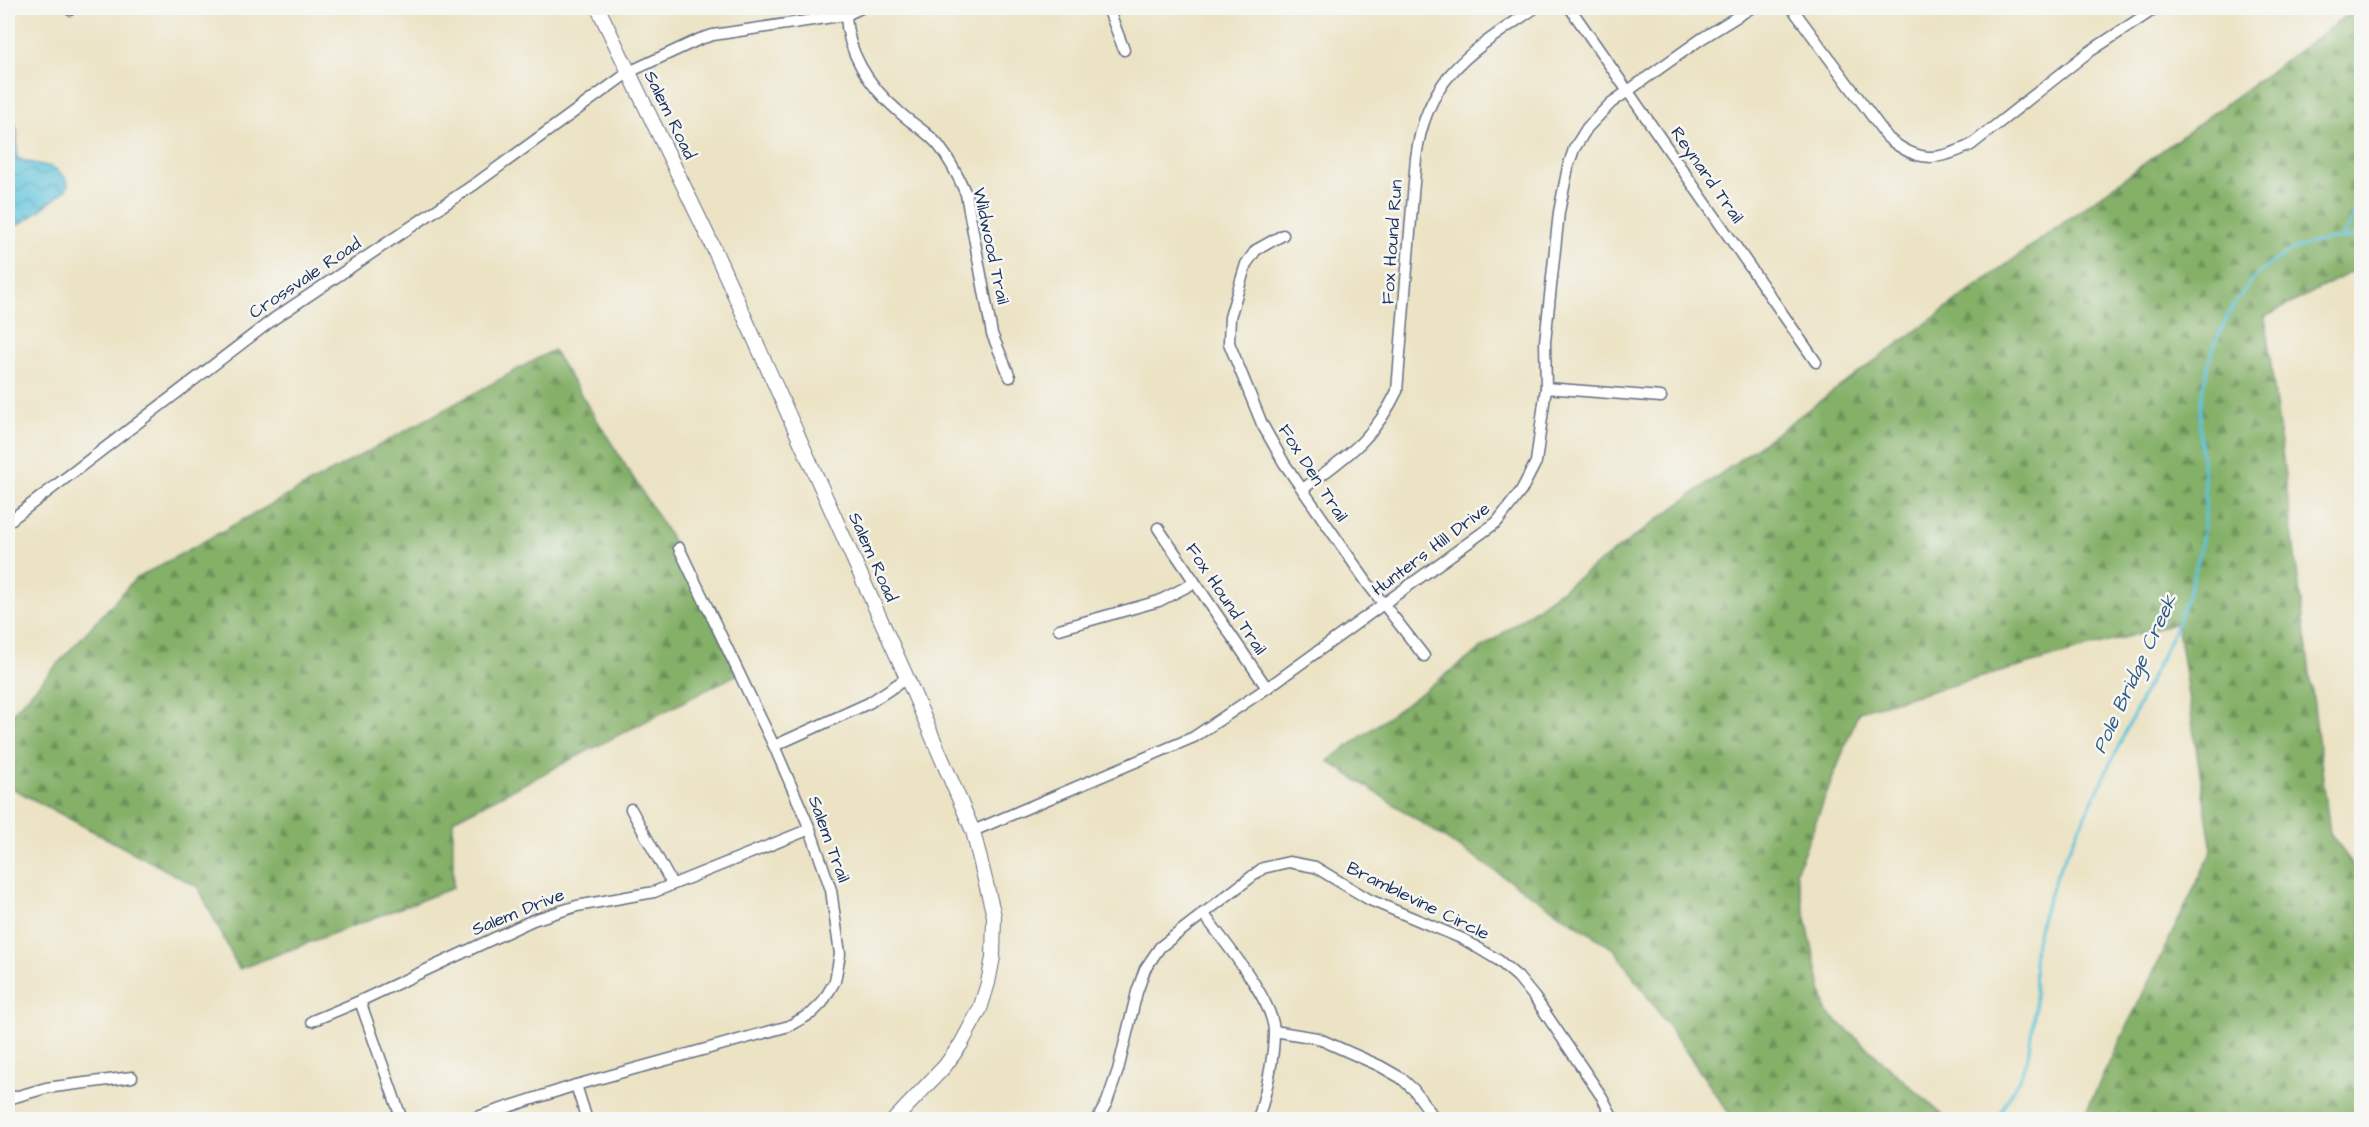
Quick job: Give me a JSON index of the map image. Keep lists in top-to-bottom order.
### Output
{
  "streets": {
    "street": [
      "Salem Road",
      "Reynard Trail",
      "Fox Hound Run",
      "Wildwood Trail",
      "Crossvale Road",
      "Fox Den Trail",
      "Hunters Hill Drive",
      "Fox Hound Trail",
      "Salem Trail",
      "Bramblevine Circle",
      "Salem Drive"
    ]
  },
  "crossings": [
    ["Salem Road", "Crossvale Road"],
    ["Salem Road", "Hunters Hill Drive"],
    ["Reynard Trail", "Hunters Hill Drive"],
    ["Fox Hound Run", "Fox Den Trail"],
    ["Wildwood Trail", "Crossvale Road"],
    ["Fox Den Trail", "Hunters Hill Drive"],
    ["Hunters Hill Drive", "Fox Hound Trail"],
    ["Salem Trail", "Salem Drive"]
  ],
  "water": ["Pole Bridge Creek"]
}
